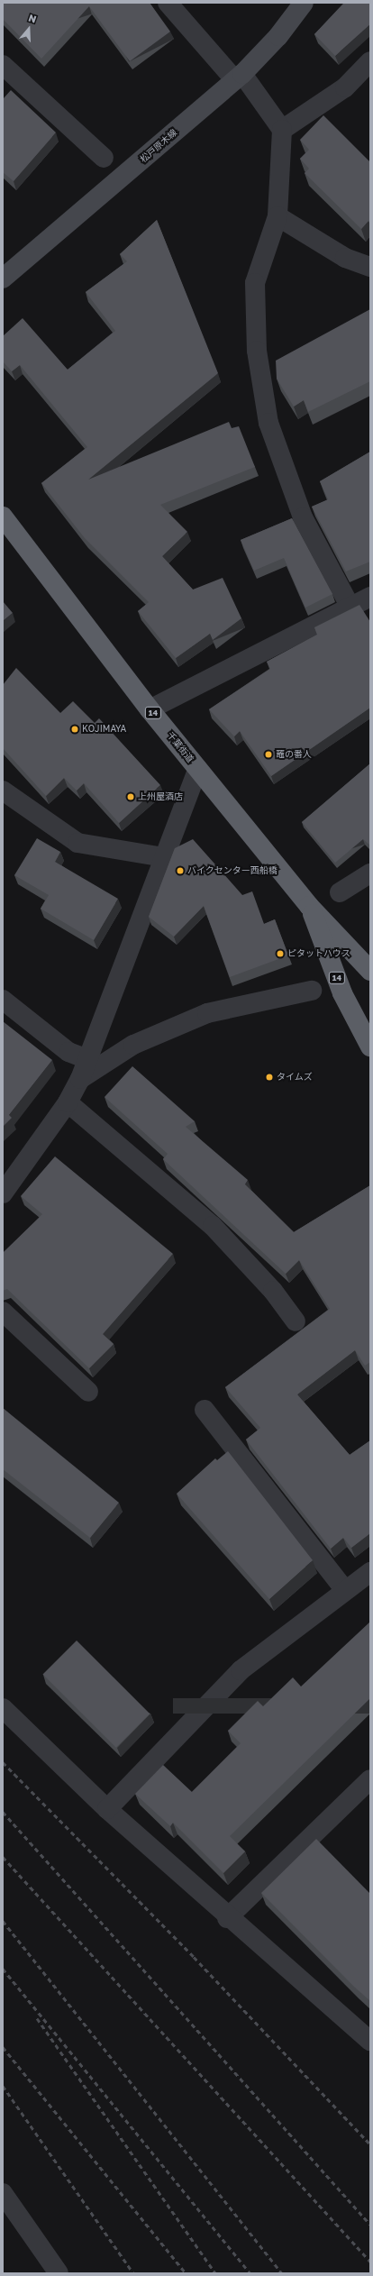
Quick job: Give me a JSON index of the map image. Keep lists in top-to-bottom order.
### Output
{
  "streets": {
    "highway": ["14", "千葉街道"],
    "main road": ["松戸原木線"]
  },
  "places": [
    "KOJIMAYA",
    "竈の番人",
    "上州屋酒店",
    "バイクセンター西船橋",
    "ピタットハウス",
    "タイムズ"
  ],
  "north": "top"
}
